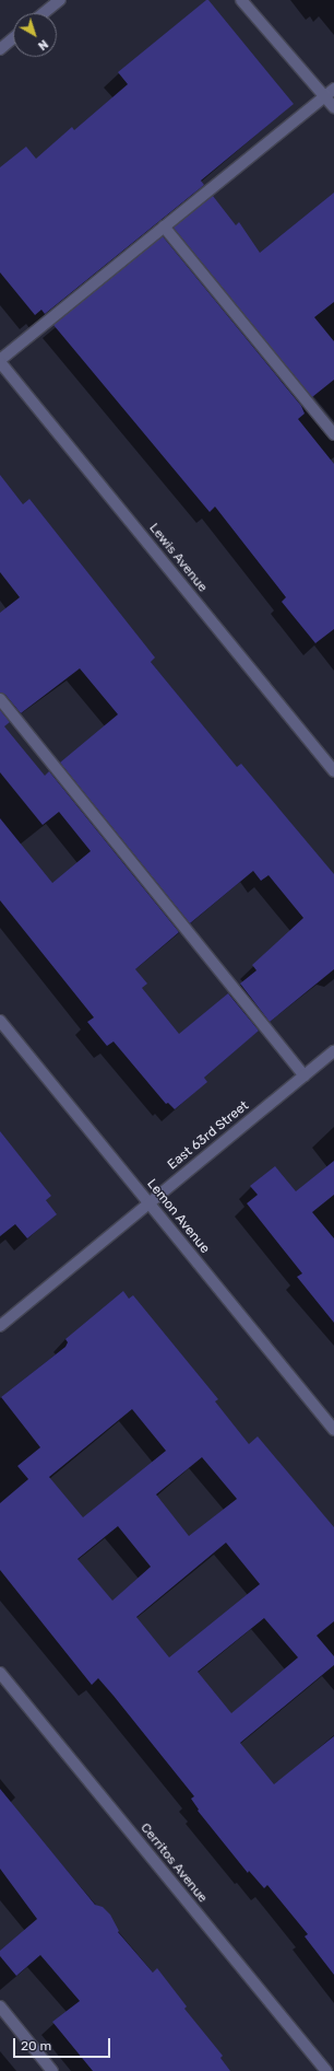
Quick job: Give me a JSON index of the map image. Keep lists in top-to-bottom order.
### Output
{
  "streets": {
    "street": [
      "Lewis Avenue",
      "East 63rd Street",
      "Lemon Avenue",
      "Cerritos Avenue"
    ]
  },
  "crossings": [
    ["East 63rd Street", "Lemon Avenue"]
  ],
  "scale_bar": "20 m",
  "north": "bottom right"
}
